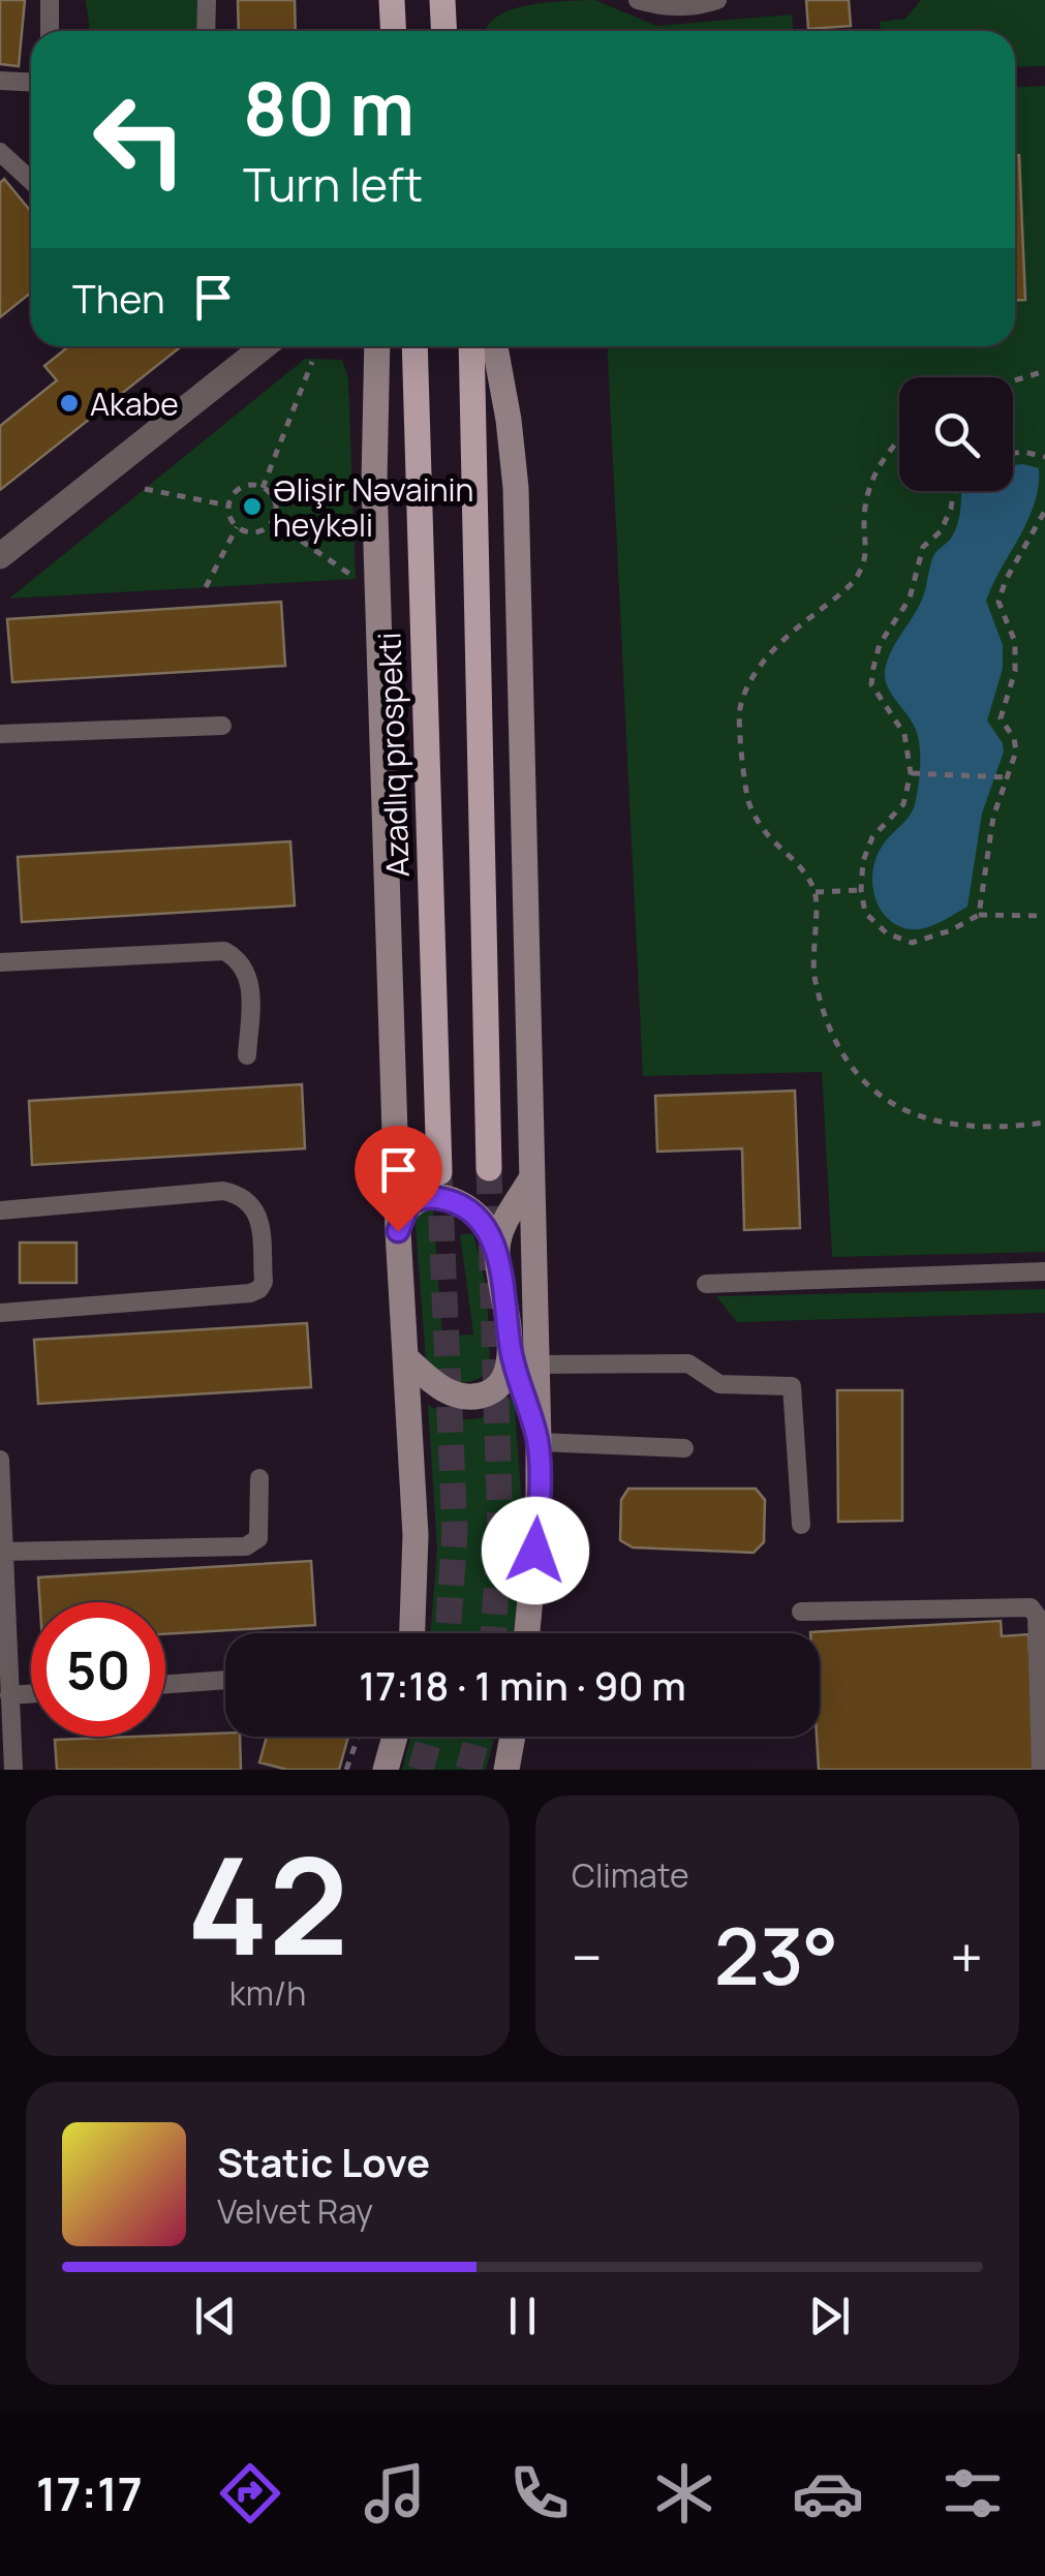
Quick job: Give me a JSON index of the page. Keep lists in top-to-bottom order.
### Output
{
  "streets": {
    "main road": ["Azadlıq prospekti"]
  },
  "places": ["Akabe", "Əlişir Nəvainin heykəli"],
  "page": {
    "turn": ["80 m", "Turn left"],
    "then": "Then",
    "limit": "50",
    "trip": "17:18 · 1 min · 90 m",
    "tile": [
      ["42", "km/h"],
      "Climate"
    ],
    "heat": ["−", "23°", "+"],
    "song": ["Static Love", "Velvet Ray"],
    "tabs": "17:17"
  }
}
